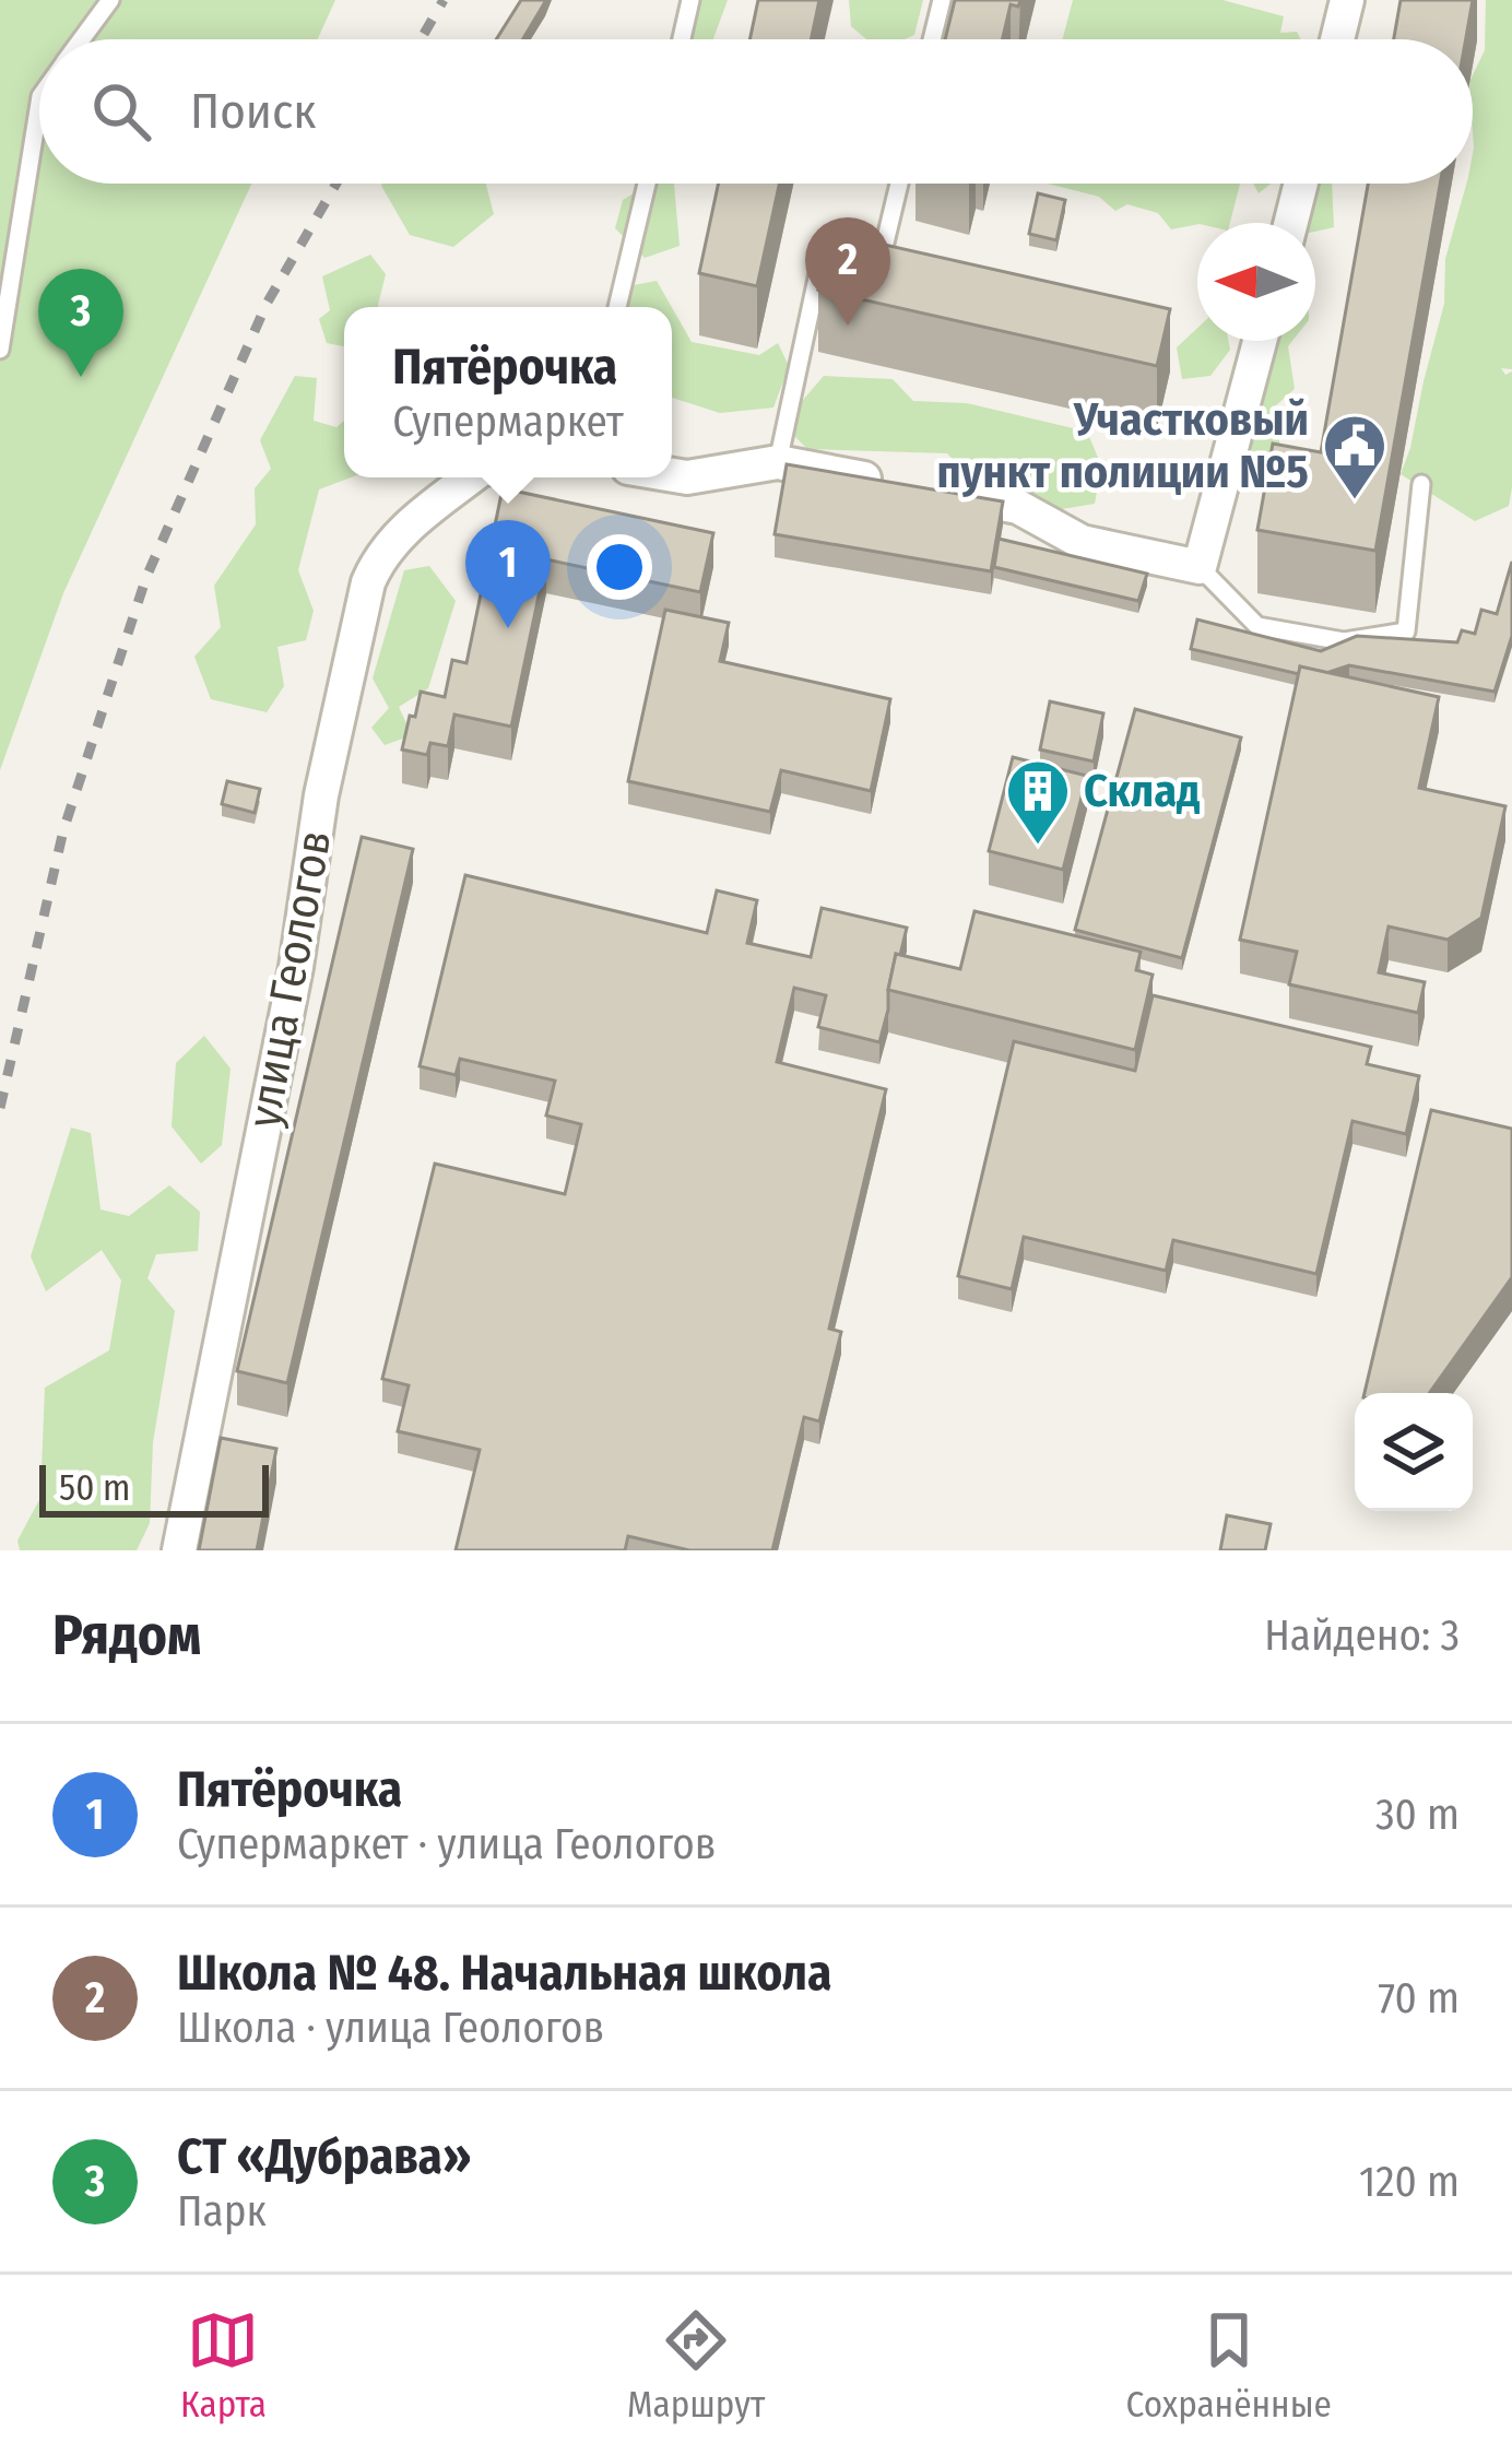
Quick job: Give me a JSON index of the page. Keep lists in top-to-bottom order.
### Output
{
  "streets": {
    "street": ["улица Геологов"]
  },
  "places": {
    "public building": ["Участковый пункт полиции №5"],
    "building": ["Склад"]
  },
  "scale_bar": "50 m",
  "north": "left",
  "page": {
    "search": "Поиск",
    "pins": ["2", "3", "1"],
    "popup": ["Пятёрочка", "Супермаркет"],
    "scale": "50 m",
    "heading": ["Рядом", "Найдено: 3"],
    "list": [
      {
        "mark": "1",
        "name": "Пятёрочка",
        "note": "Супермаркет · улица Геологов",
        "value": "30 m"
      },
      {
        "mark": "2",
        "name": "Школа № 48. Начальная школа",
        "note": "Школа · улица Геологов",
        "value": "70 m"
      },
      {
        "mark": "3",
        "name": "СТ «Дубрава»",
        "note": "Парк",
        "value": "120 m"
      }
    ],
    "nav": ["Карта", "Маршрут", "Сохранённые"]
  }
}
